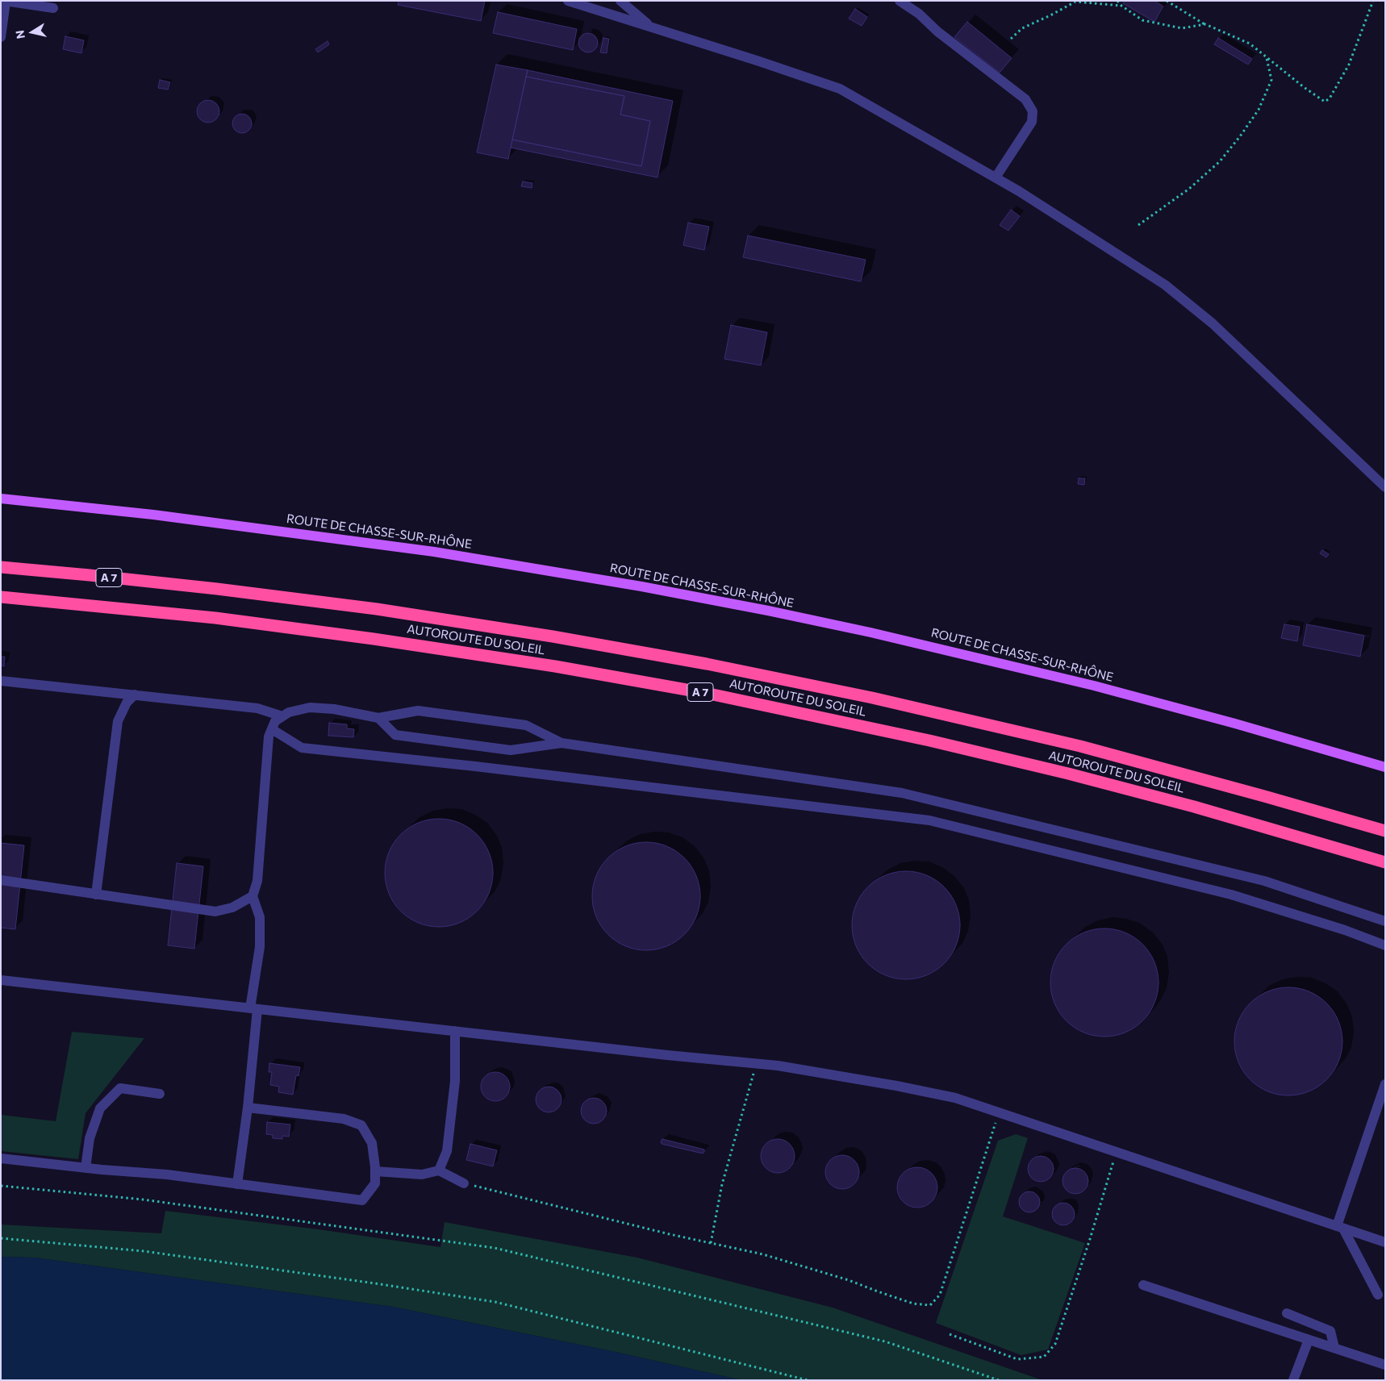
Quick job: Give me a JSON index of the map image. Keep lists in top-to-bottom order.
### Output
{
  "streets": {
    "highway": ["A 7", "AUTOROUTE DU SOLEIL"],
    "main road": ["ROUTE DE CHASSE-SUR-RHÔNE"]
  },
  "north": "left"
}
